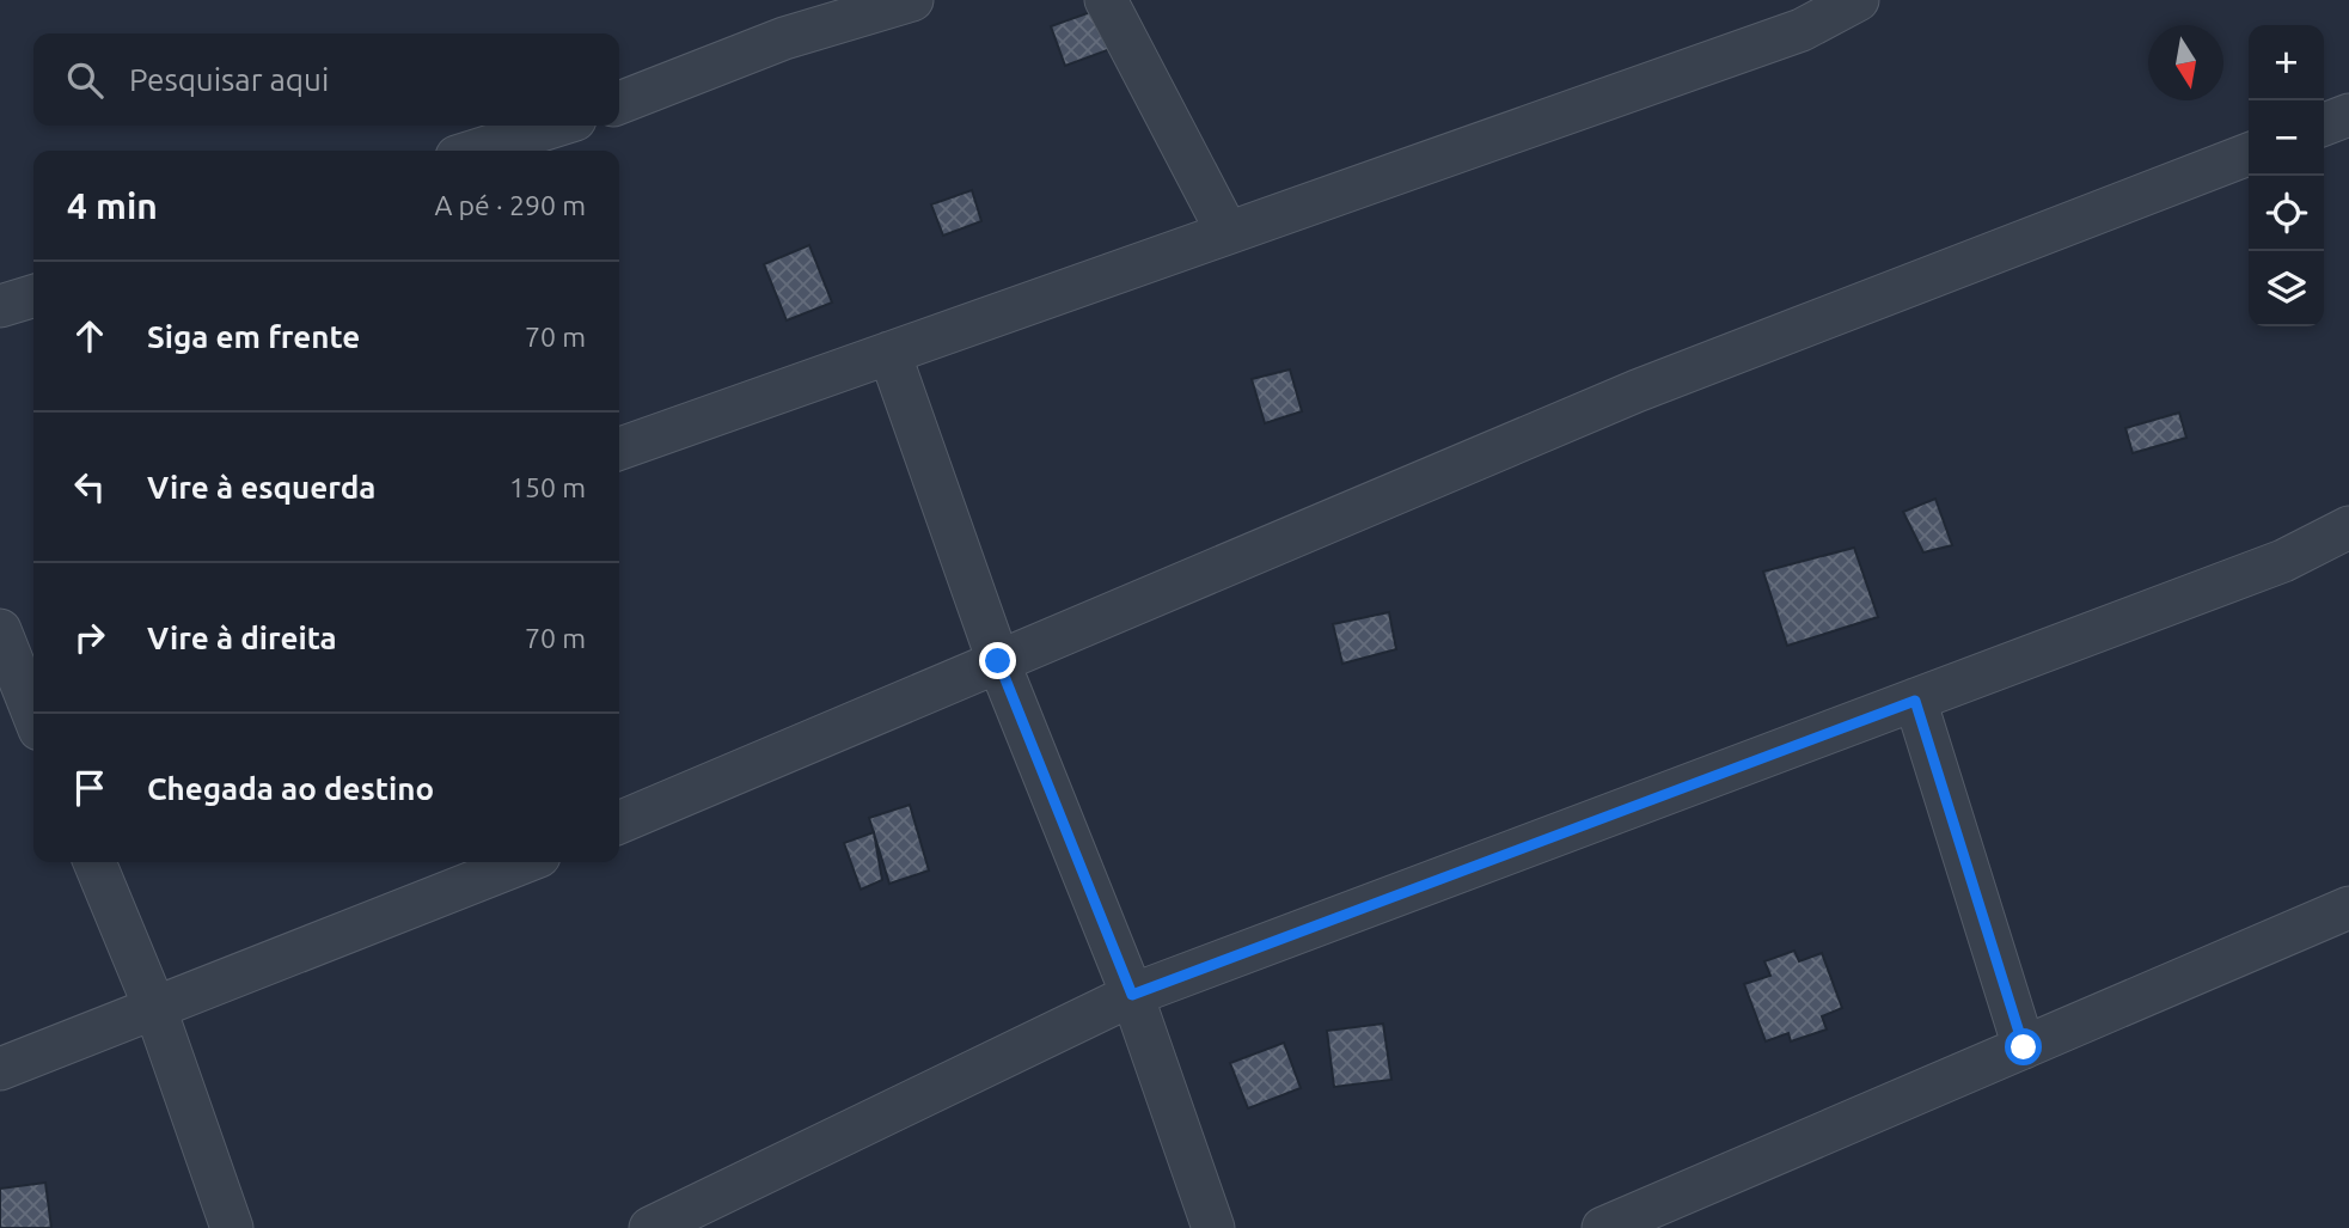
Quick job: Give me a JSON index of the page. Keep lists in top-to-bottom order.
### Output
{
  "north": "bottom",
  "page": {
    "map_buttons": ["+", "−"],
    "search": "Pesquisar aqui",
    "heading": ["4 min", "A pé · 290 m"],
    "list": [
      ["Siga em frente", "70 m"],
      ["Vire à esquerda", "150 m"],
      ["Vire à direita", "70 m"],
      "Chegada ao destino"
    ]
  }
}
